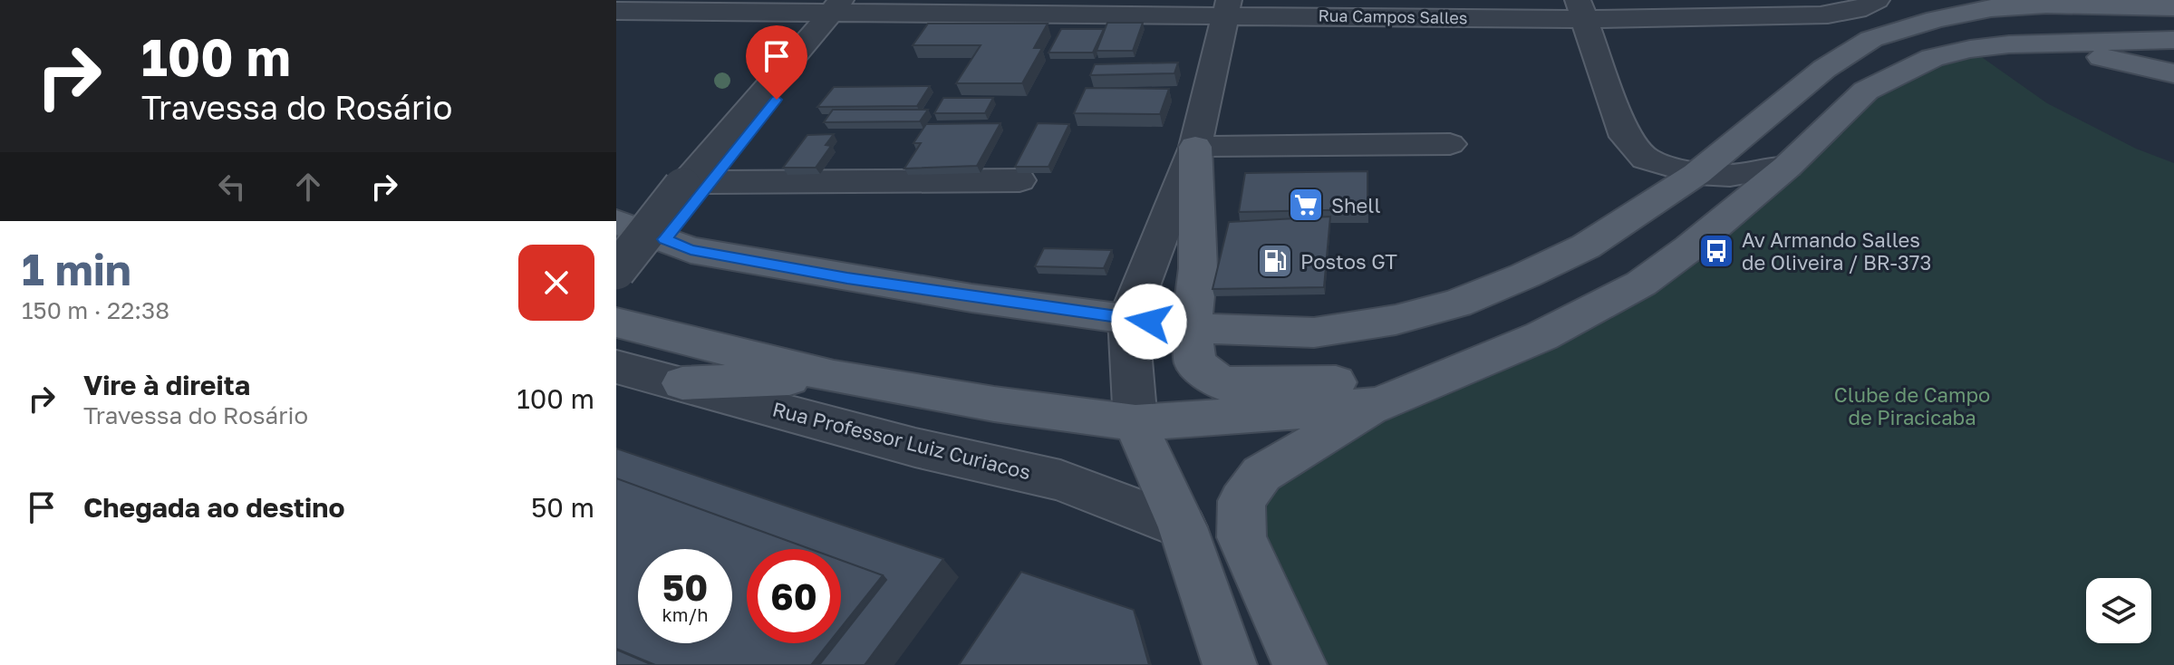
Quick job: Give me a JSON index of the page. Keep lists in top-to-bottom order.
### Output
{
  "streets": {
    "street": ["Rua Campos Salles", "Rua Professor Luiz Curiacos"]
  },
  "parks": ["Clube de Campo de Piracicaba"],
  "places": {
    "supermarket": ["Shell"],
    "bus stop": ["Av Armando Salles de Oliveira / BR-373"],
    "fuel station": ["Postos GT"]
  },
  "page": {
    "turn": ["100 m", "Travessa do Rosário"],
    "heading": ["1 min", "150 m · 22:38"],
    "list": [
      {
        "name": "Vire à direita",
        "note": "Travessa do Rosário",
        "value": "100 m"
      },
      {
        "name": "Chegada ao destino",
        "value": "50 m"
      }
    ],
    "speed": "50 km/h",
    "limit": "60"
  }
}
